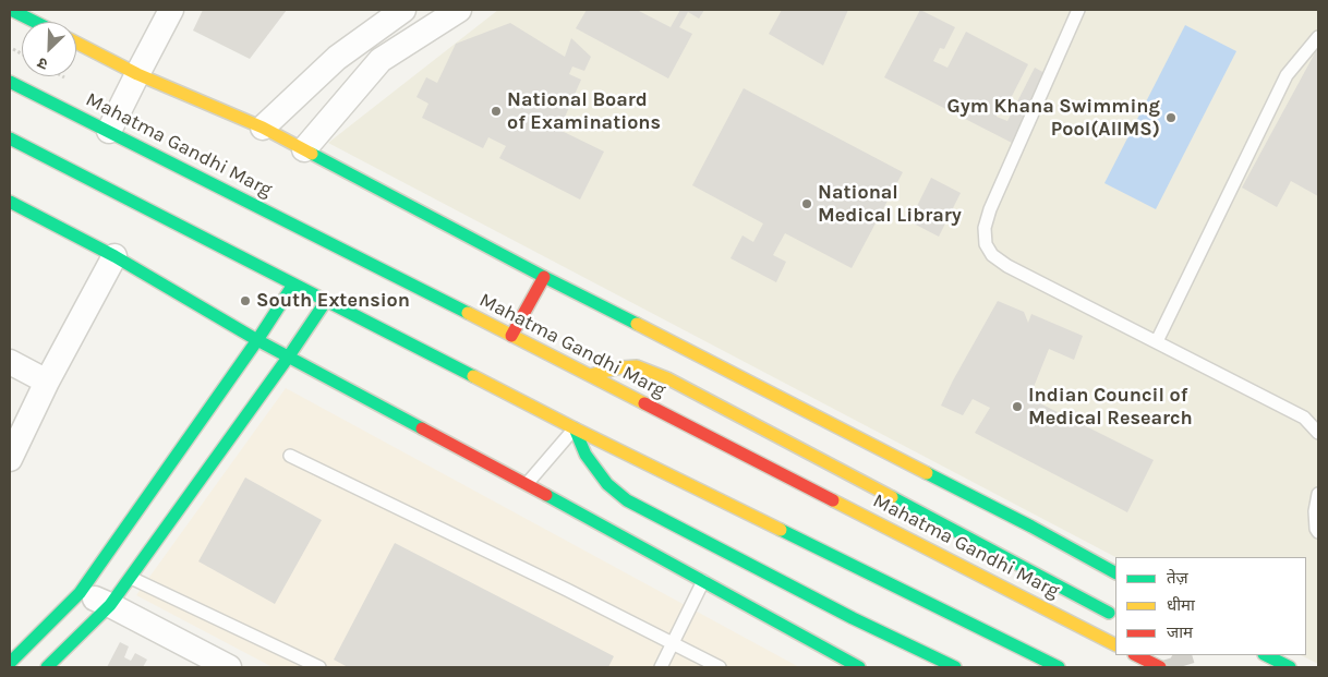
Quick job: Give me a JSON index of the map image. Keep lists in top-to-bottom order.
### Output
{
  "streets": {
    "main road": ["Mahatma Gandhi Marg"]
  },
  "places": [
    "National Board of Examinations",
    "Gym Khana Swimming Pool(AIIMS)",
    "National Medical Library",
    "South Extension",
    "Indian Council of Medical Research"
  ],
  "legend": ["तेज़", "धीमा", "जाम"],
  "north": "bottom left"
}
